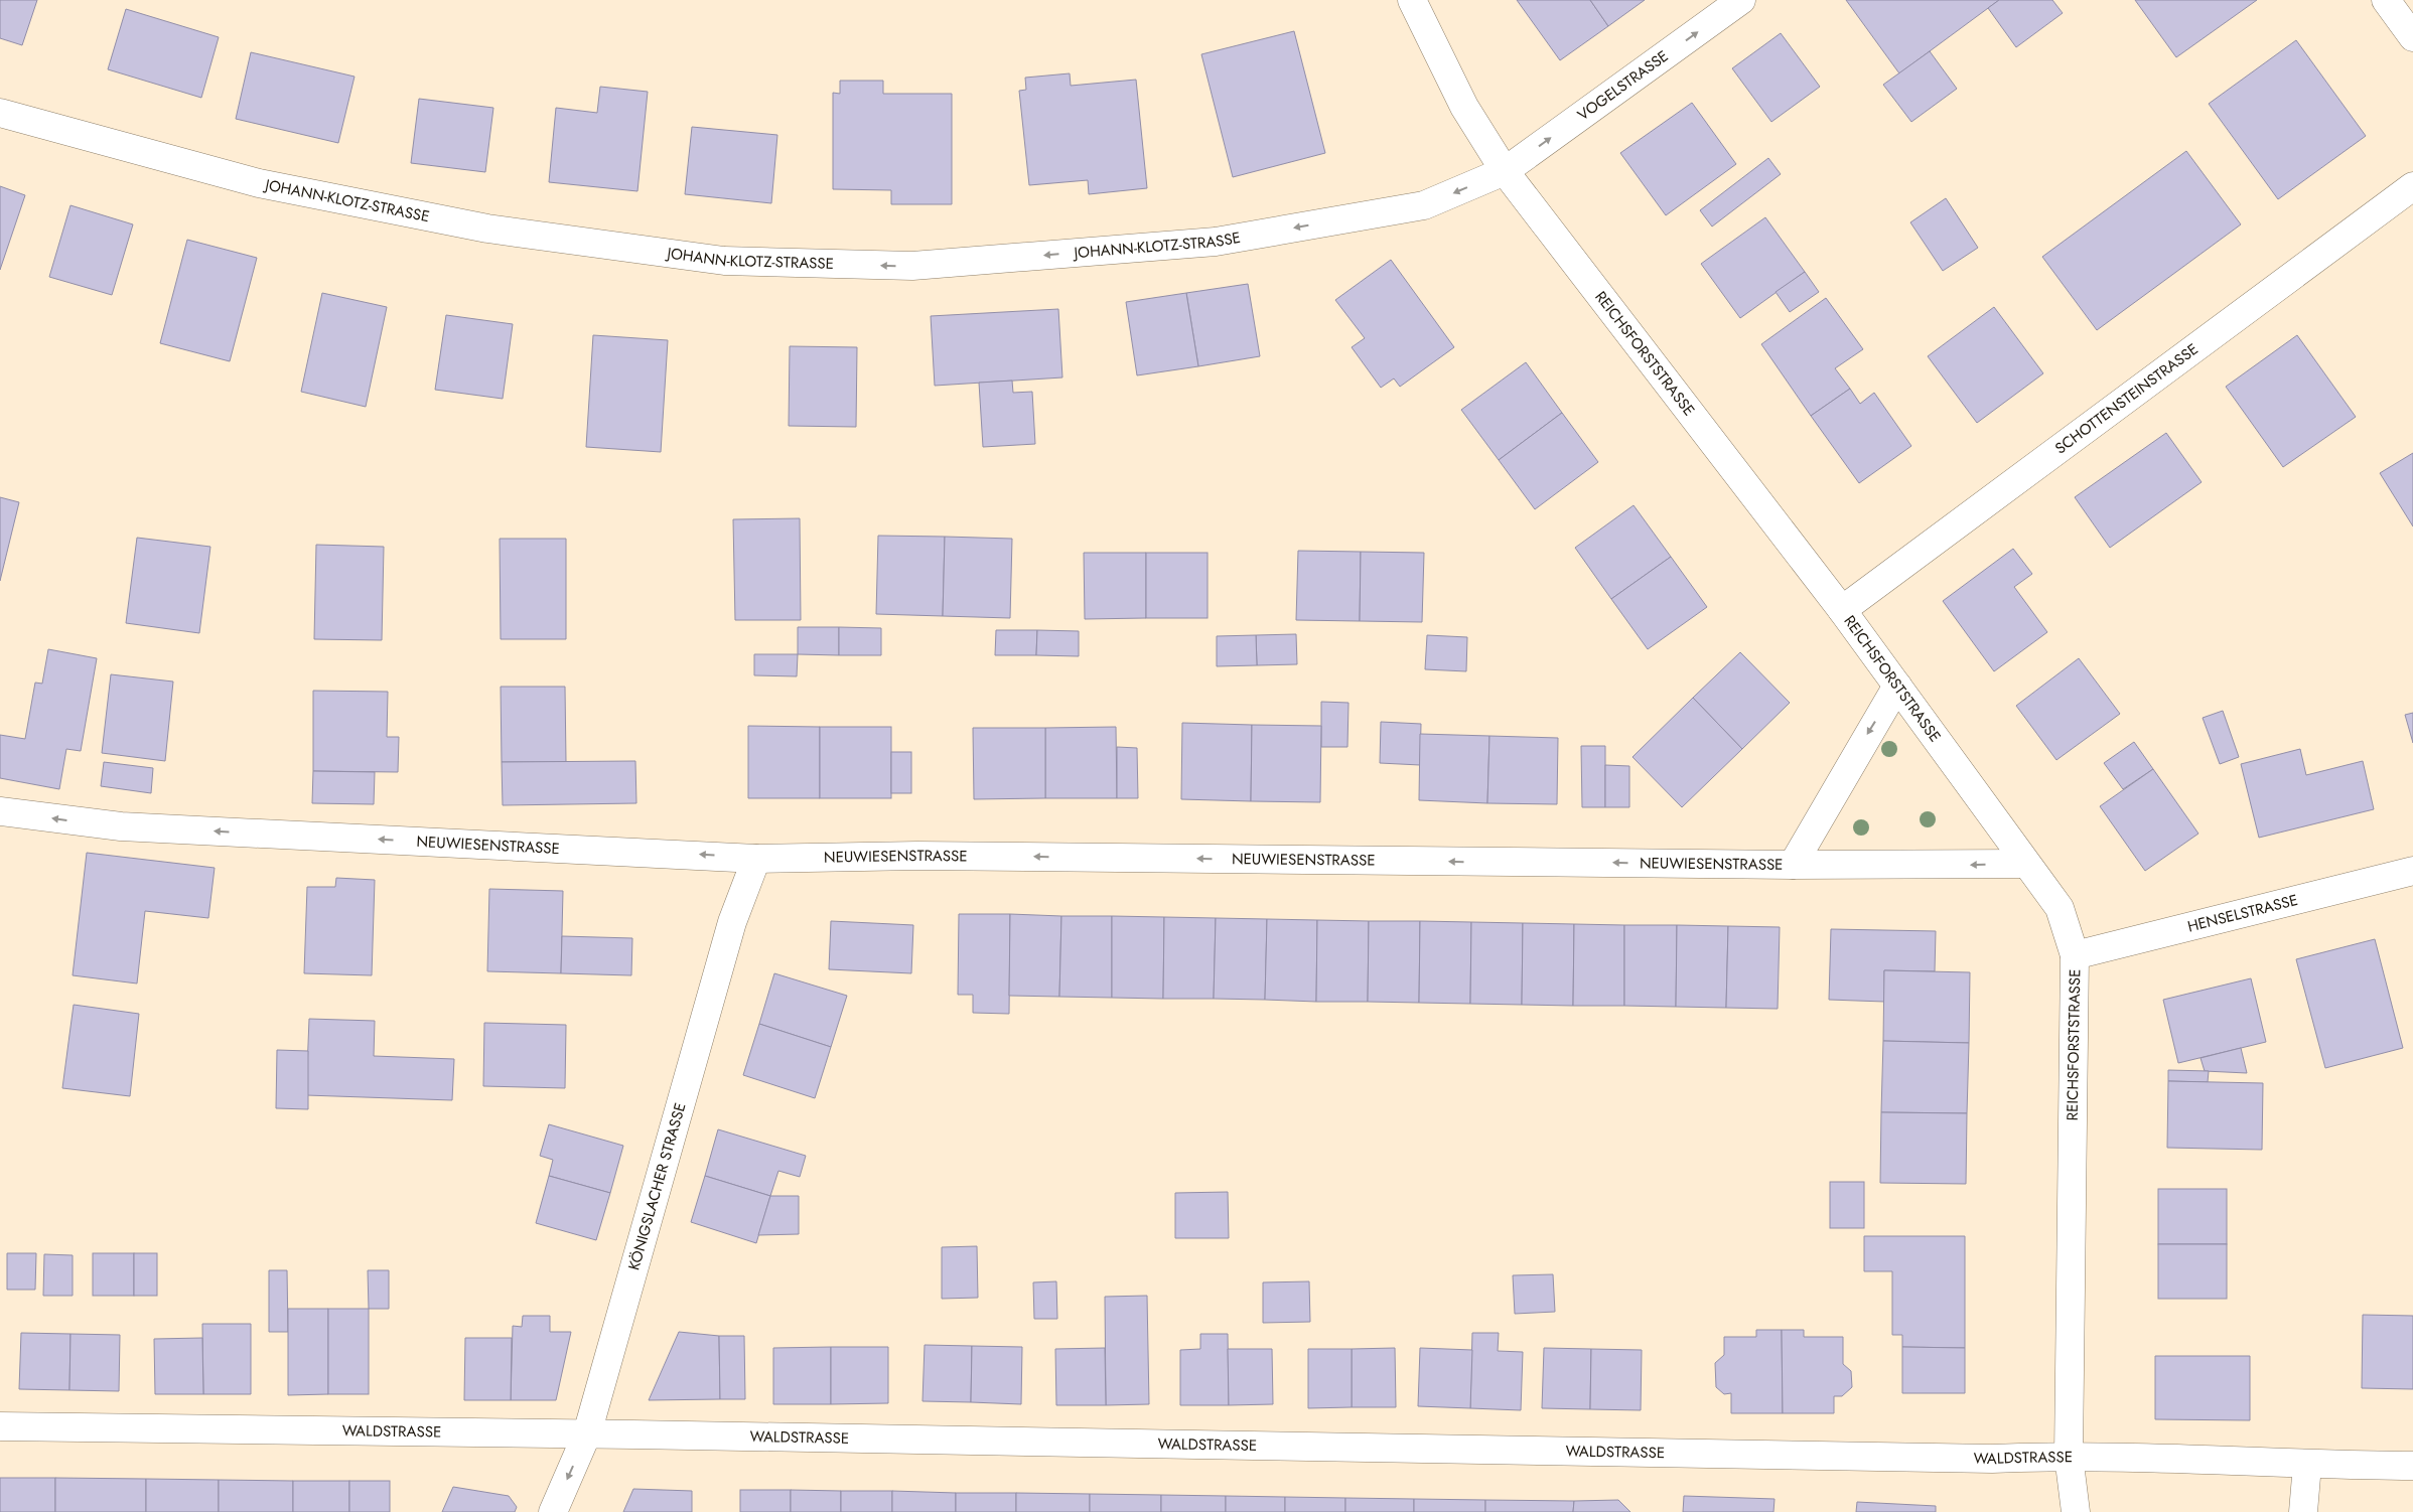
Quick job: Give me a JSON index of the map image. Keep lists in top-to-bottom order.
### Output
{
  "streets": {
    "street": [
      "VOGELSTRASSE",
      "JOHANN-KLOTZ-STRASSE",
      "REICHSFORSTSTRASSE",
      "SCHOTTENSTEINSTRASSE",
      "NEUWIESENSTRASSE",
      "HENSELSTRASSE",
      "KÖNIGSLACHER STRASSE",
      "WALDSTRASSE"
    ]
  },
  "crossings": [
    ["VOGELSTRASSE", "JOHANN-KLOTZ-STRASSE"],
    ["VOGELSTRASSE", "REICHSFORSTSTRASSE"],
    ["JOHANN-KLOTZ-STRASSE", "REICHSFORSTSTRASSE"],
    ["REICHSFORSTSTRASSE", "SCHOTTENSTEINSTRASSE"],
    ["REICHSFORSTSTRASSE", "NEUWIESENSTRASSE"],
    ["REICHSFORSTSTRASSE", "HENSELSTRASSE"],
    ["REICHSFORSTSTRASSE", "WALDSTRASSE"],
    ["NEUWIESENSTRASSE", "KÖNIGSLACHER STRASSE"],
    ["KÖNIGSLACHER STRASSE", "WALDSTRASSE"]
  ],
  "one_way": ["VOGELSTRASSE", "JOHANN-KLOTZ-STRASSE", "NEUWIESENSTRASSE"]
}
